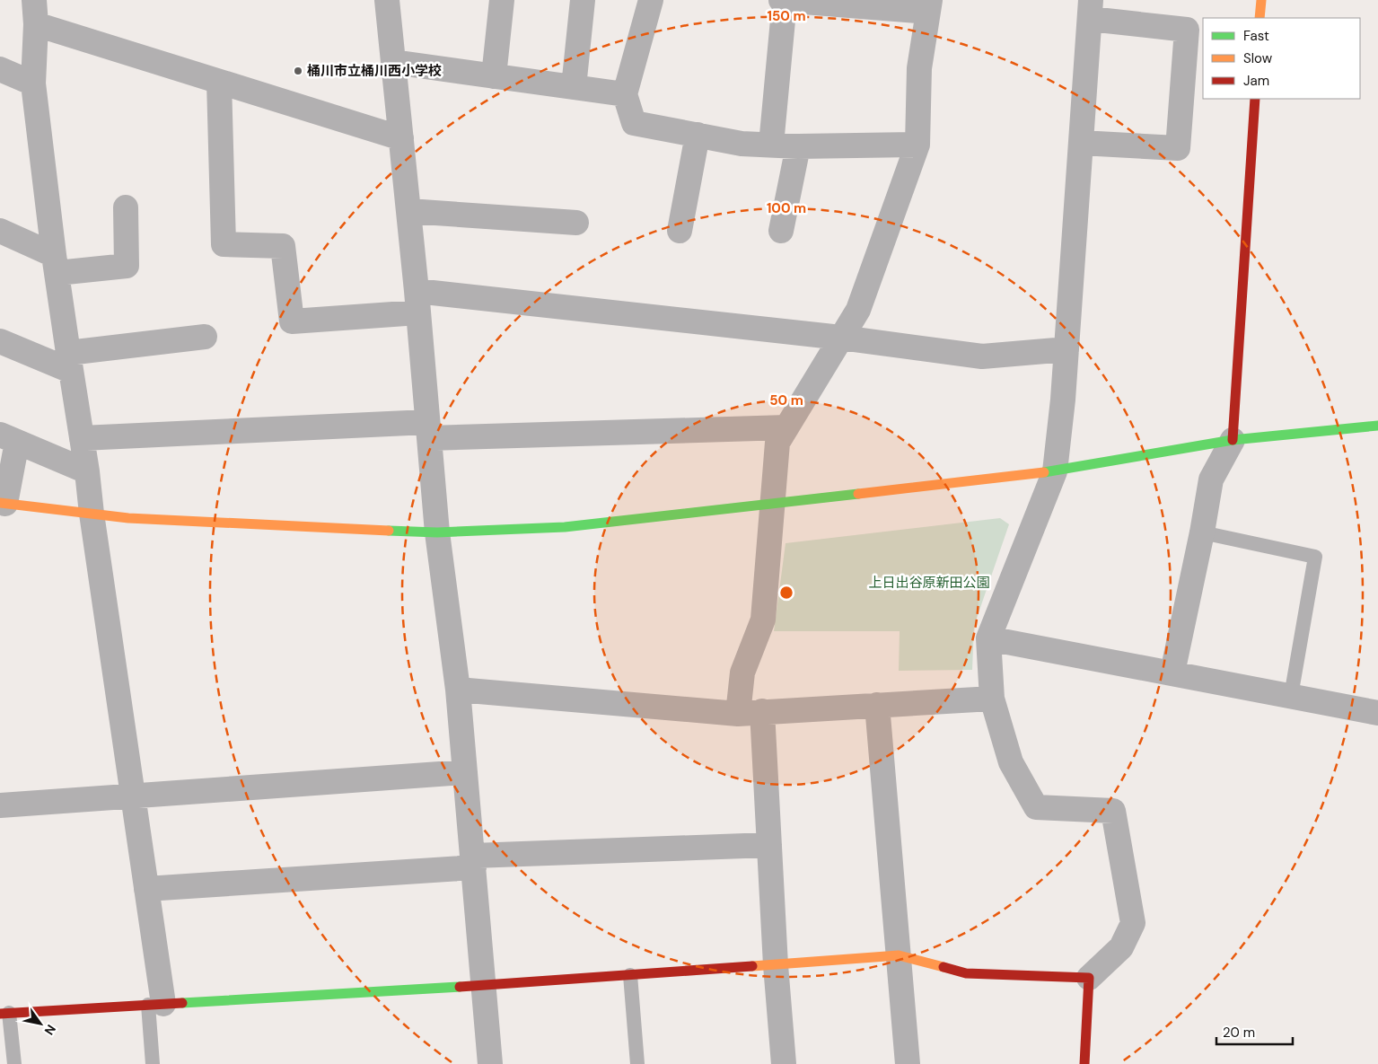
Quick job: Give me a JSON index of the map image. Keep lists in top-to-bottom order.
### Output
{
  "parks": ["上日出谷原新田公園"],
  "places": ["桶川市立桶川西小学校"],
  "legend": ["Fast", "Slow", "Jam"],
  "scale_bar": "20 m",
  "north": "bottom right",
  "rings": ["150 m", "100 m", "50 m"]
}
